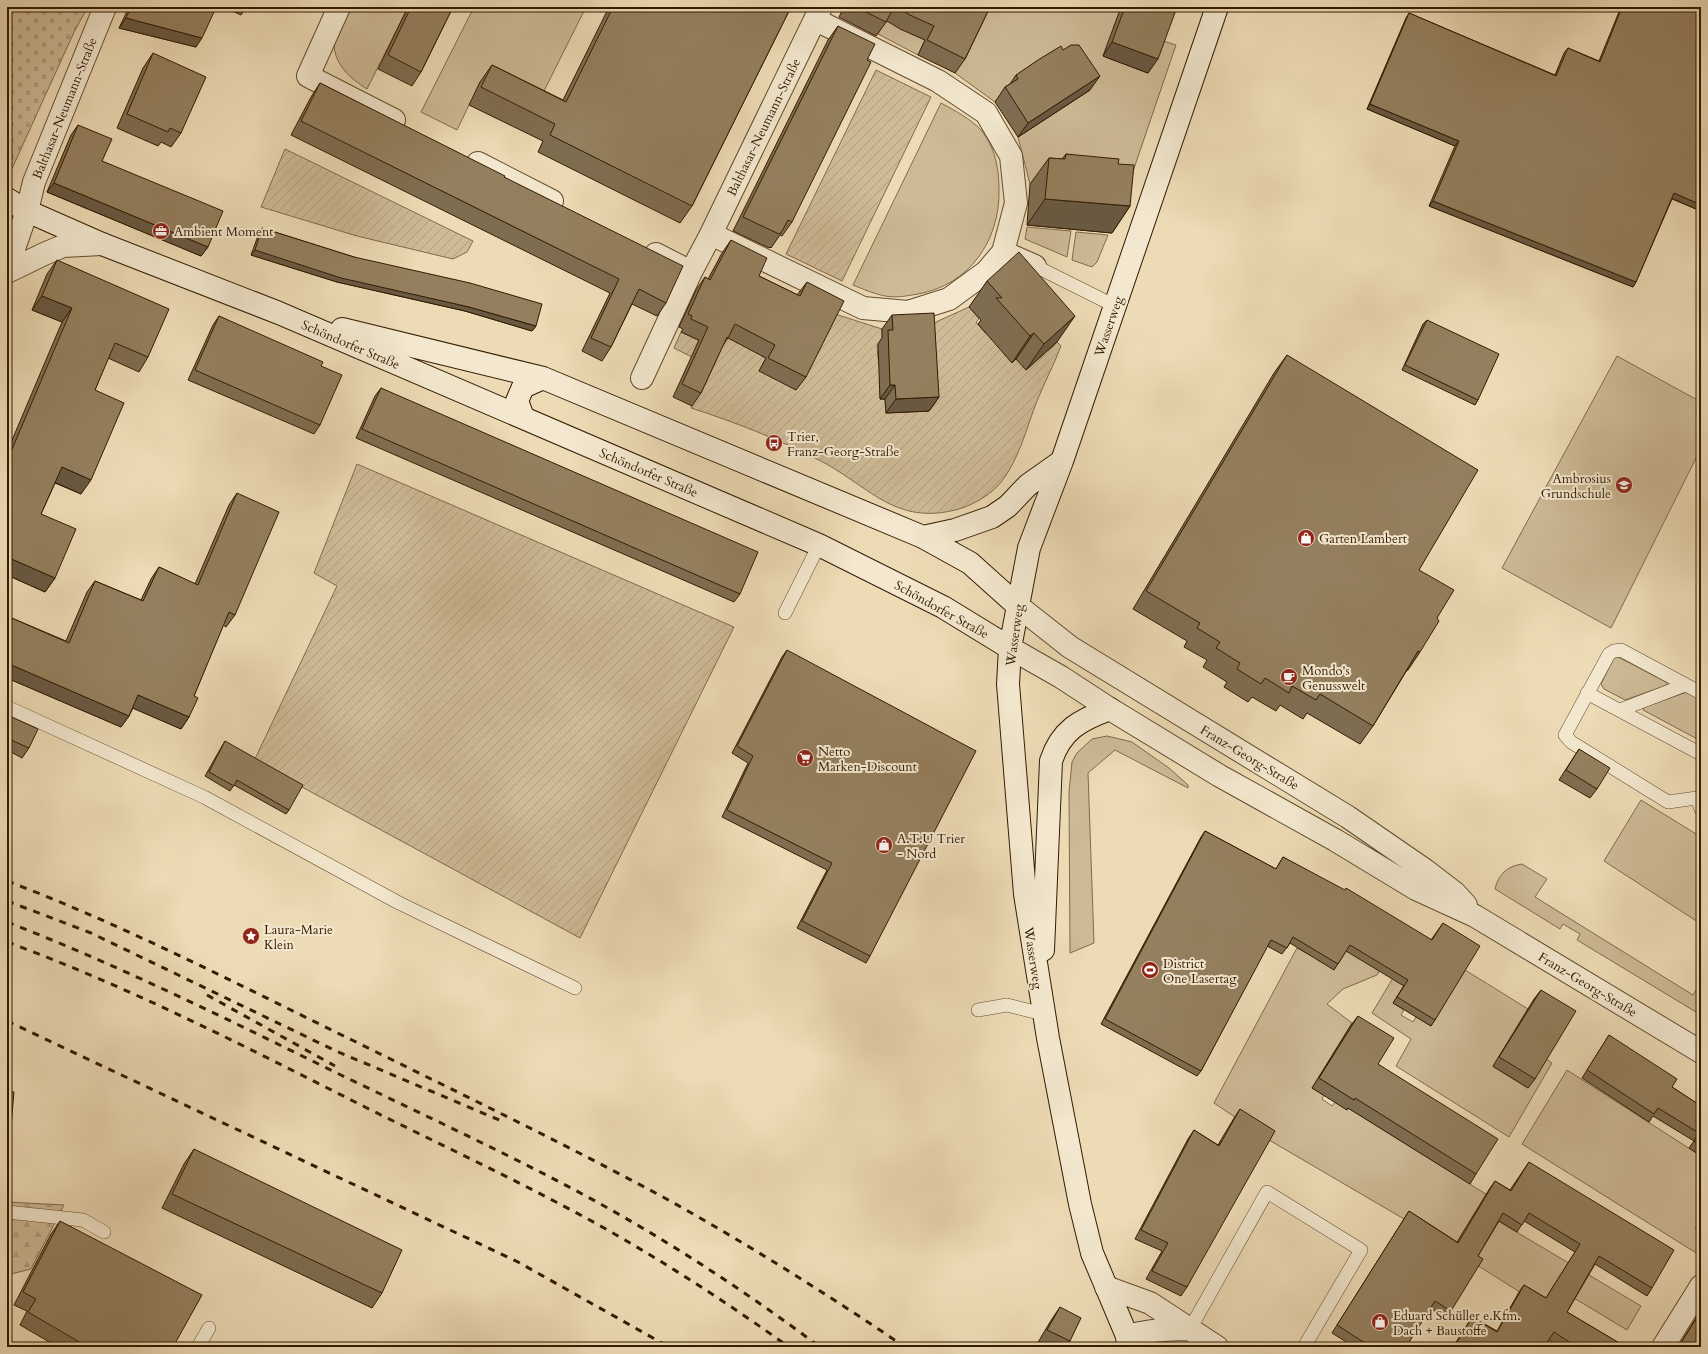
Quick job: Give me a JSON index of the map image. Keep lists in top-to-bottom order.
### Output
{
  "streets": {
    "main road": [
      "Balthasar-Neumann-Straße",
      "Wasserweg",
      "Schöndorfer Straße",
      "Franz-Georg-Straße"
    ]
  },
  "crossings": [
    ["Balthasar-Neumann-Straße", "Schöndorfer Straße"],
    ["Wasserweg", "Schöndorfer Straße"],
    ["Wasserweg", "Franz-Georg-Straße"],
    ["Schöndorfer Straße", "Franz-Georg-Straße"]
  ],
  "places": {
    "office": ["Ambient Moment"],
    "bus stop": ["Trier, Franz-Georg-Straße"],
    "school or university": ["Ambrosius Grundschule"],
    "shop": ["Garten Lambert", "A.T.U Trier - Nord", "Eduard Schüller e.Kfm. Dach + Baustoffe"],
    "cafe": ["Mondo's Genusswelt"],
    "supermarket": ["Netto Marken-Discount"],
    "place": ["Laura-Marie Klein"],
    "sports": ["District One Lasertag"]
  }
}
